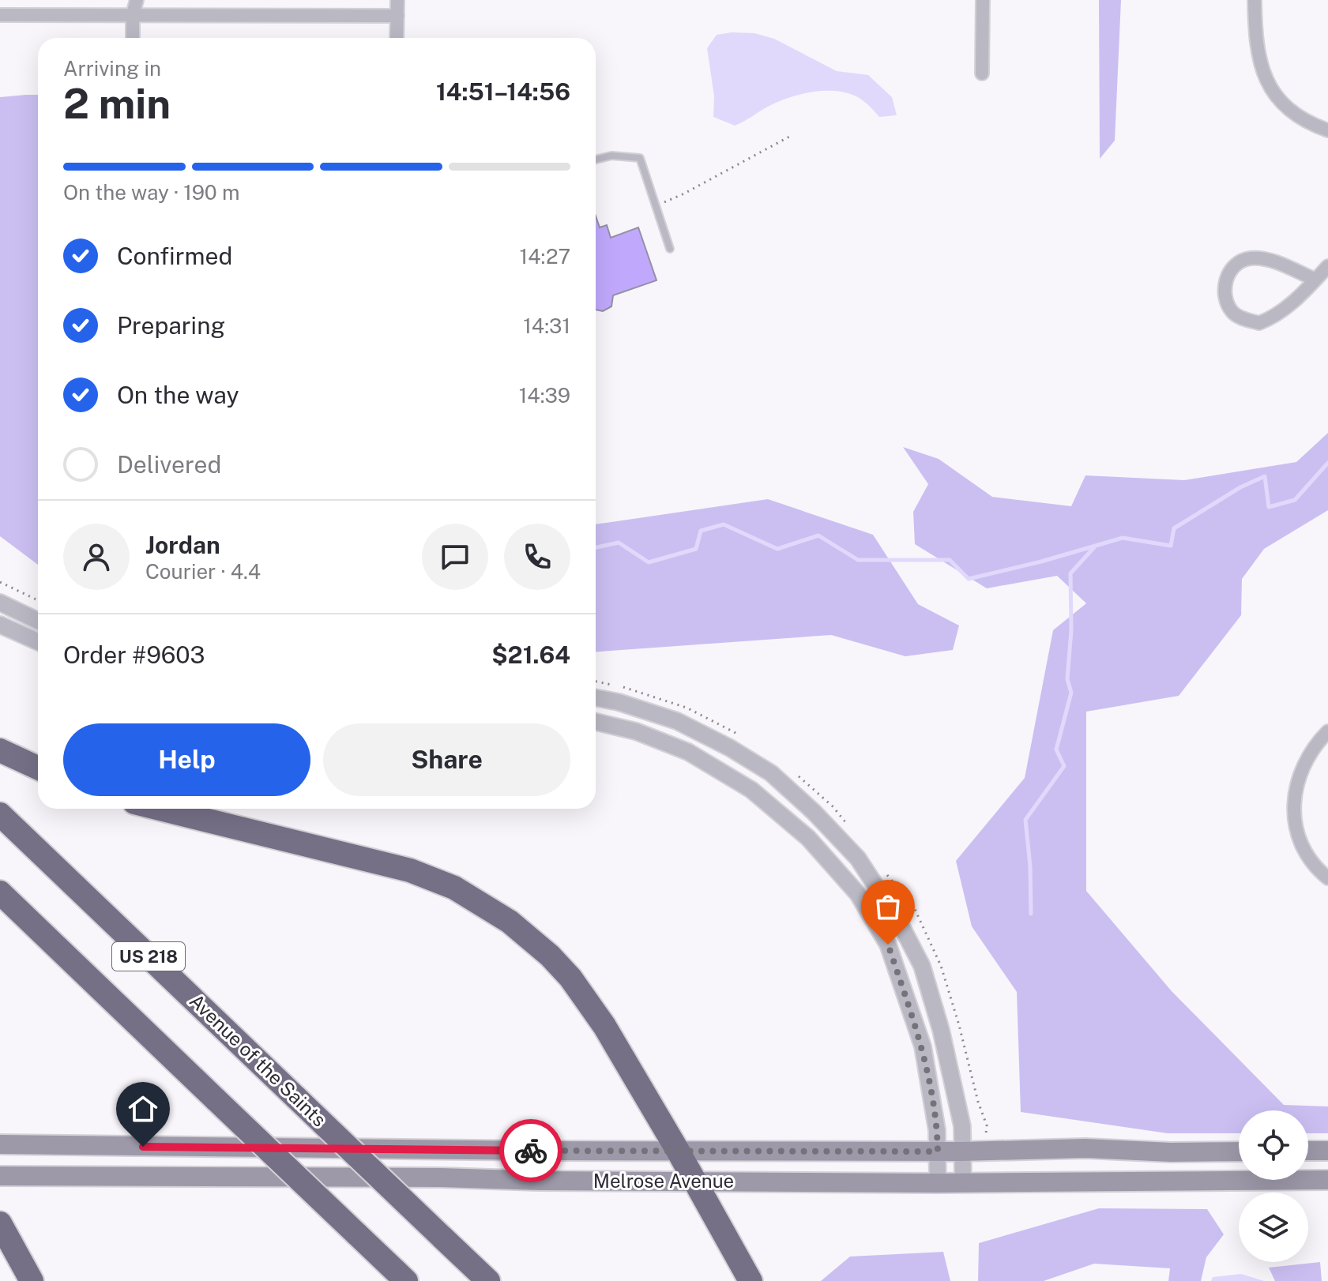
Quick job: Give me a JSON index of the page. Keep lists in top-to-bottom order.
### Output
{
  "streets": {
    "highway": ["US 218", "Avenue of the Saints"],
    "main road": ["Melrose Avenue"]
  },
  "page": {
    "heading": ["2 min", "Arriving in", "14:51–14:56"],
    "panel": [
      "Jordan",
      "Courier · 4.4",
      "Order #9603",
      "$21.64"
    ],
    "bar": "On the way · 190 m",
    "list": [
      ["Confirmed", "14:27"],
      ["Preparing", "14:31"],
      ["On the way", "14:39"],
      "Delivered"
    ],
    "buttons": ["Help", "Share"]
  }
}
